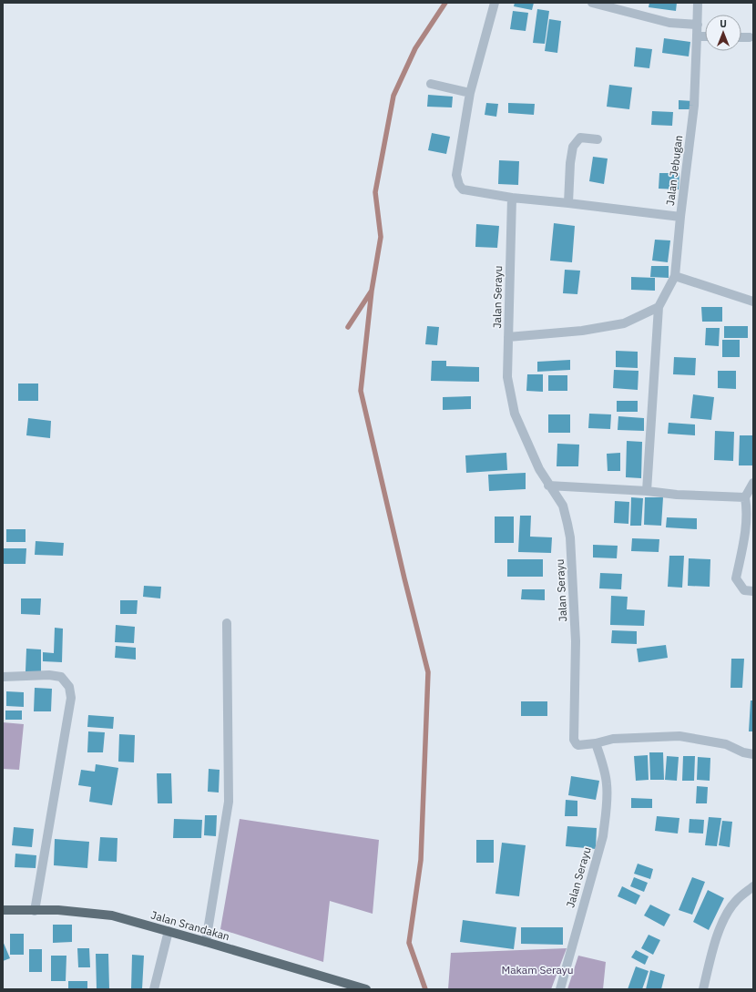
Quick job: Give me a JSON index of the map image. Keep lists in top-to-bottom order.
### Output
{
  "streets": {
    "main road": ["Jalan Srandakan"],
    "street": ["Jalan Jebugan", "Jalan Serayu"]
  },
  "crossings": [
    ["Jalan Jebugan", "Jalan Serayu"]
  ],
  "parks": ["Makam Serayu"],
  "north": "top"
}
